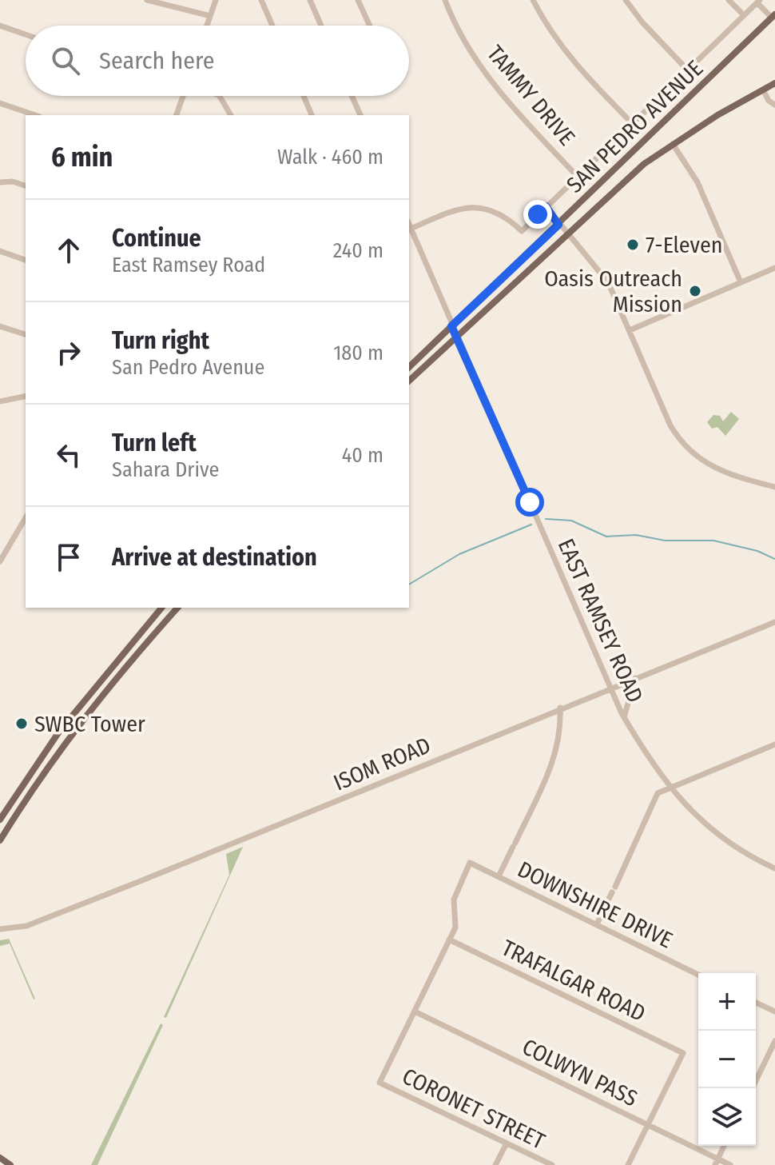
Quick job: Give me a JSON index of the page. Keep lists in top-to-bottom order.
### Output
{
  "streets": {
    "main road": ["SAN PEDRO AVENUE"],
    "street": [
      "TAMMY DRIVE",
      "EAST RAMSEY ROAD",
      "ISOM ROAD",
      "DOWNSHIRE DRIVE",
      "TRAFALGAR ROAD",
      "COLWYN PASS",
      "CORONET STREET"
    ]
  },
  "crossings": [
    ["TAMMY DRIVE", "SAN PEDRO AVENUE"],
    ["SAN PEDRO AVENUE", "EAST RAMSEY ROAD"],
    ["EAST RAMSEY ROAD", "ISOM ROAD"],
    ["DOWNSHIRE DRIVE", "TRAFALGAR ROAD"],
    ["TRAFALGAR ROAD", "COLWYN PASS"],
    ["COLWYN PASS", "CORONET STREET"]
  ],
  "places": ["7-Eleven", "Oasis Outreach Mission", "SWBC Tower"],
  "page": {
    "search": "Search here",
    "heading": ["6 min", "Walk · 460 m"],
    "list": [
      ["Continue", "East Ramsey Road", "240 m"],
      ["Turn right", "San Pedro Avenue", "180 m"],
      ["Turn left", "Sahara Drive", "40 m"],
      "Arrive at destination"
    ],
    "map_buttons": ["+", "−"]
  }
}
